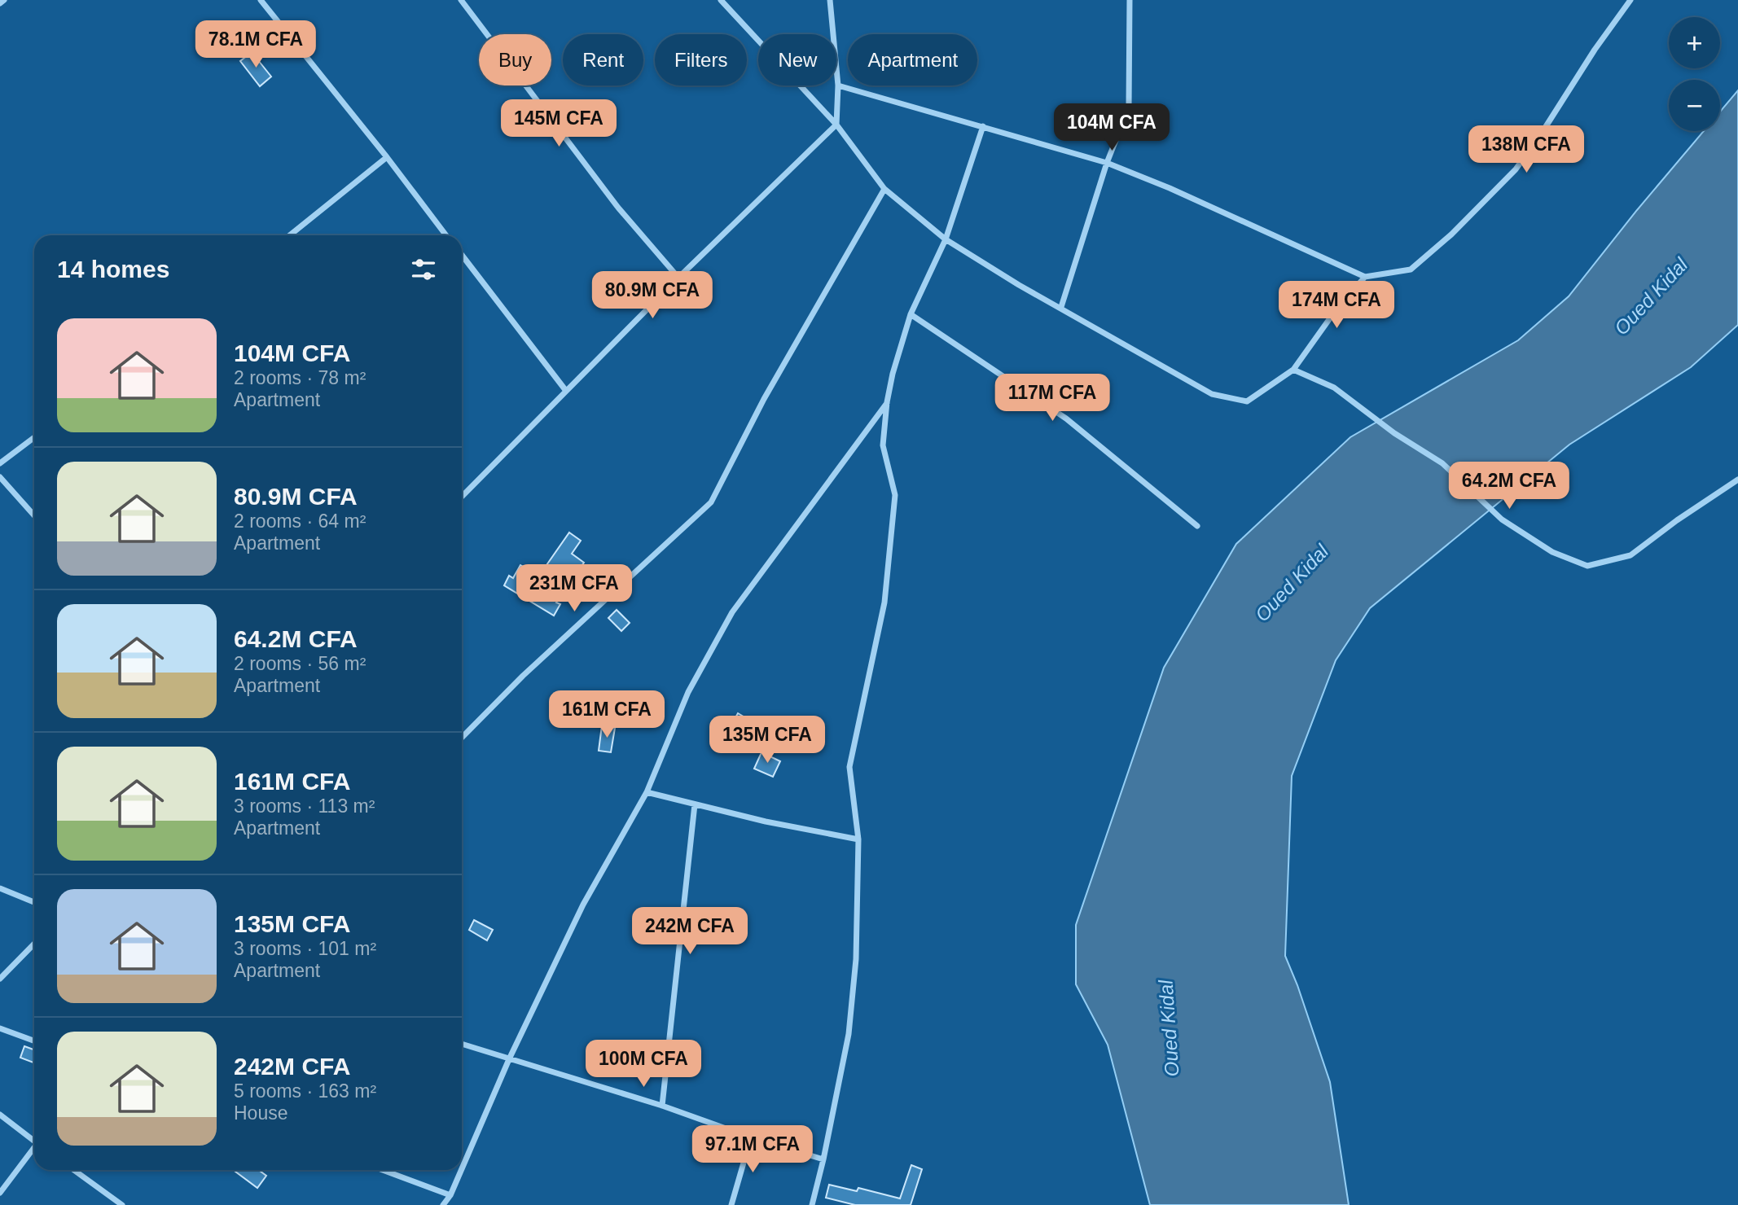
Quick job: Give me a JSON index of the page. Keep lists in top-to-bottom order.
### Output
{
  "water": ["Oued Kidal"],
  "page": {
    "map_buttons": ["+", "−"],
    "price": [
      "78.1M CFA",
      "145M CFA",
      "104M CFA",
      "138M CFA",
      "80.9M CFA",
      "174M CFA",
      "117M CFA",
      "64.2M CFA",
      "231M CFA",
      "161M CFA",
      "135M CFA",
      "242M CFA",
      "100M CFA",
      "97.1M CFA"
    ],
    "chip": [
      "Buy",
      "Rent",
      "Filters",
      "New",
      "Apartment"
    ],
    "heading": "14 homes",
    "list": [
      {
        "name": "104M CFA",
        "note": "2 rooms · 78 m² · Apartment"
      },
      {
        "name": "80.9M CFA",
        "note": "2 rooms · 64 m² · Apartment"
      },
      {
        "name": "64.2M CFA",
        "note": "2 rooms · 56 m² · Apartment"
      },
      {
        "name": "161M CFA",
        "note": "3 rooms · 113 m² · Apartment"
      },
      {
        "name": "135M CFA",
        "note": "3 rooms · 101 m² · Apartment"
      },
      {
        "name": "242M CFA",
        "note": "5 rooms · 163 m² · House"
      }
    ]
  }
}
